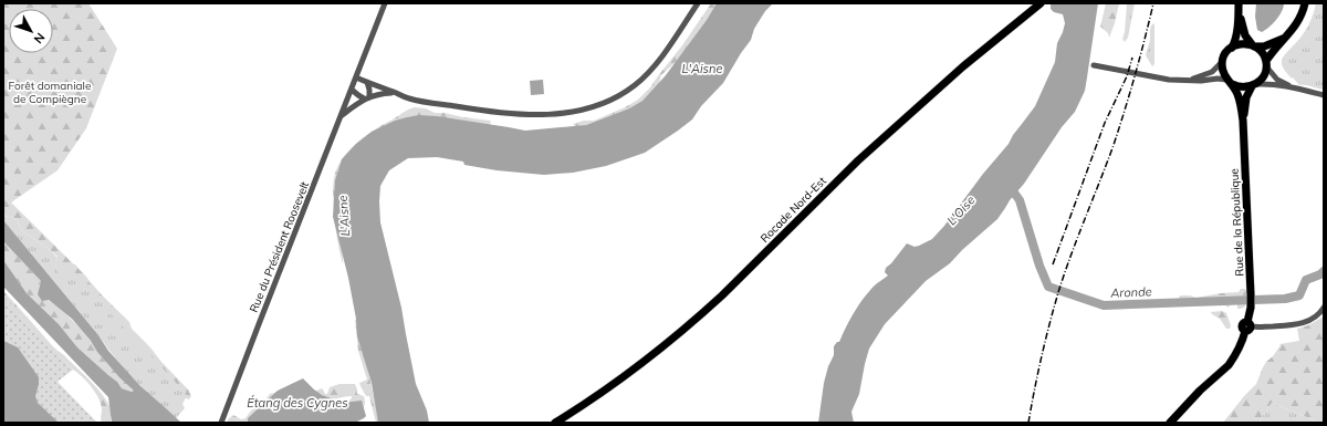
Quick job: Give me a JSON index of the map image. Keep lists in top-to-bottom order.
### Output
{
  "streets": {
    "main road": ["Rocade Nord-Est", "Rue de la République"],
    "street": ["Rue du Président Roosevelt"]
  },
  "water": [
    "L'Aisne",
    "L'Oise",
    "Aronde",
    "Étang des Cygnes"
  ],
  "parks": ["Forêt domaniale de Compiègne"],
  "north": "bottom right"
}
